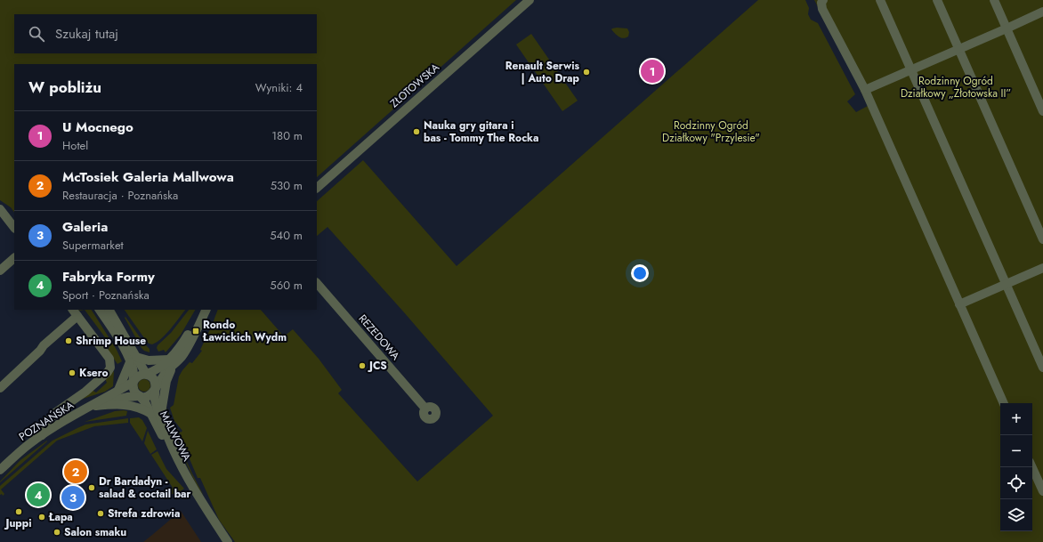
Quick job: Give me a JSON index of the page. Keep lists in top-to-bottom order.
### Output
{
  "streets": {
    "street": [
      "ZŁOTOWSKA",
      "REZEDOWA",
      "POZNAŃSKA",
      "MALWOWA"
    ]
  },
  "crossings": [
    ["POZNAŃSKA", "MALWOWA"]
  ],
  "parks": ["Rodzinny Ogród Działkowy „Złotowska II”", "Rodzinny Ogród Działkowy \"Przylesie\""],
  "places": {
    "other": [
      "Renault Serwis | Auto Drap",
      "Nauka gry gitara i bas - Tommy The Rocka",
      "Shrimp House",
      "JCS",
      "Ksero",
      "Dr Bardadyn - salad & coctail bar",
      "Juppi",
      "Strefa zdrowia",
      "Łapa",
      "Salon smaku"
    ],
    "transit": ["Rondo Ławickich Wydm"]
  },
  "page": {
    "search": "Szukaj tutaj",
    "pins": [
      "1",
      "2",
      "4",
      "3"
    ],
    "heading": ["W pobliżu", "Wyniki: 4"],
    "list": [
      {
        "mark": "1",
        "name": "U Mocnego",
        "note": "Hotel",
        "value": "180 m"
      },
      {
        "mark": "2",
        "name": "McTosiek Galeria Mallwowa",
        "note": "Restauracja · Poznańska",
        "value": "530 m"
      },
      {
        "mark": "3",
        "name": "Galeria",
        "note": "Supermarket",
        "value": "540 m"
      },
      {
        "mark": "4",
        "name": "Fabryka Formy",
        "note": "Sport · Poznańska",
        "value": "560 m"
      }
    ],
    "map_buttons": ["+", "−"]
  }
}
